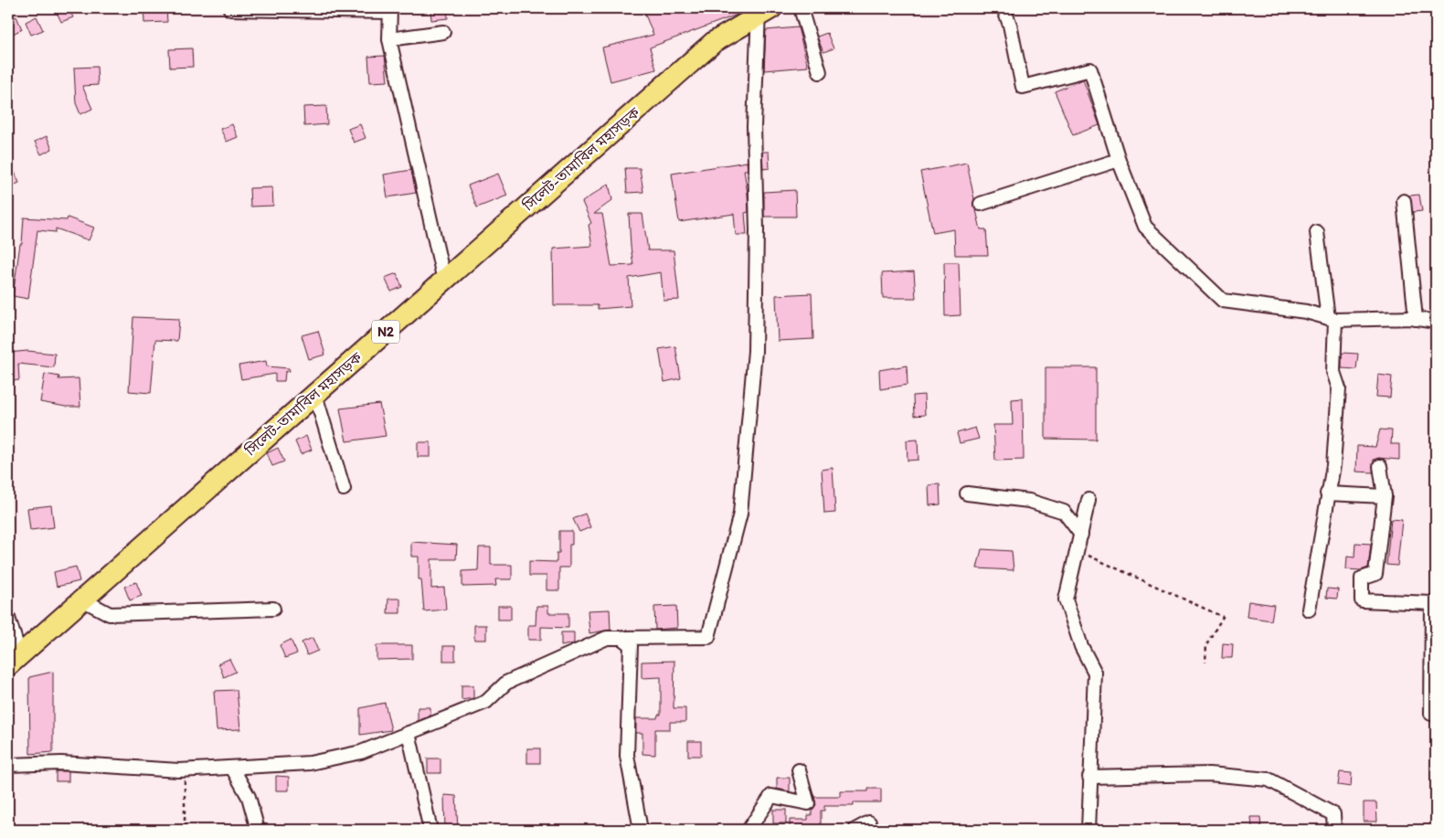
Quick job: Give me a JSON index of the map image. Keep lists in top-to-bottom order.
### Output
{
  "streets": {
    "highway": ["সিলেট-তামাবিল মহাসড়ক", "N2"]
  }
}
